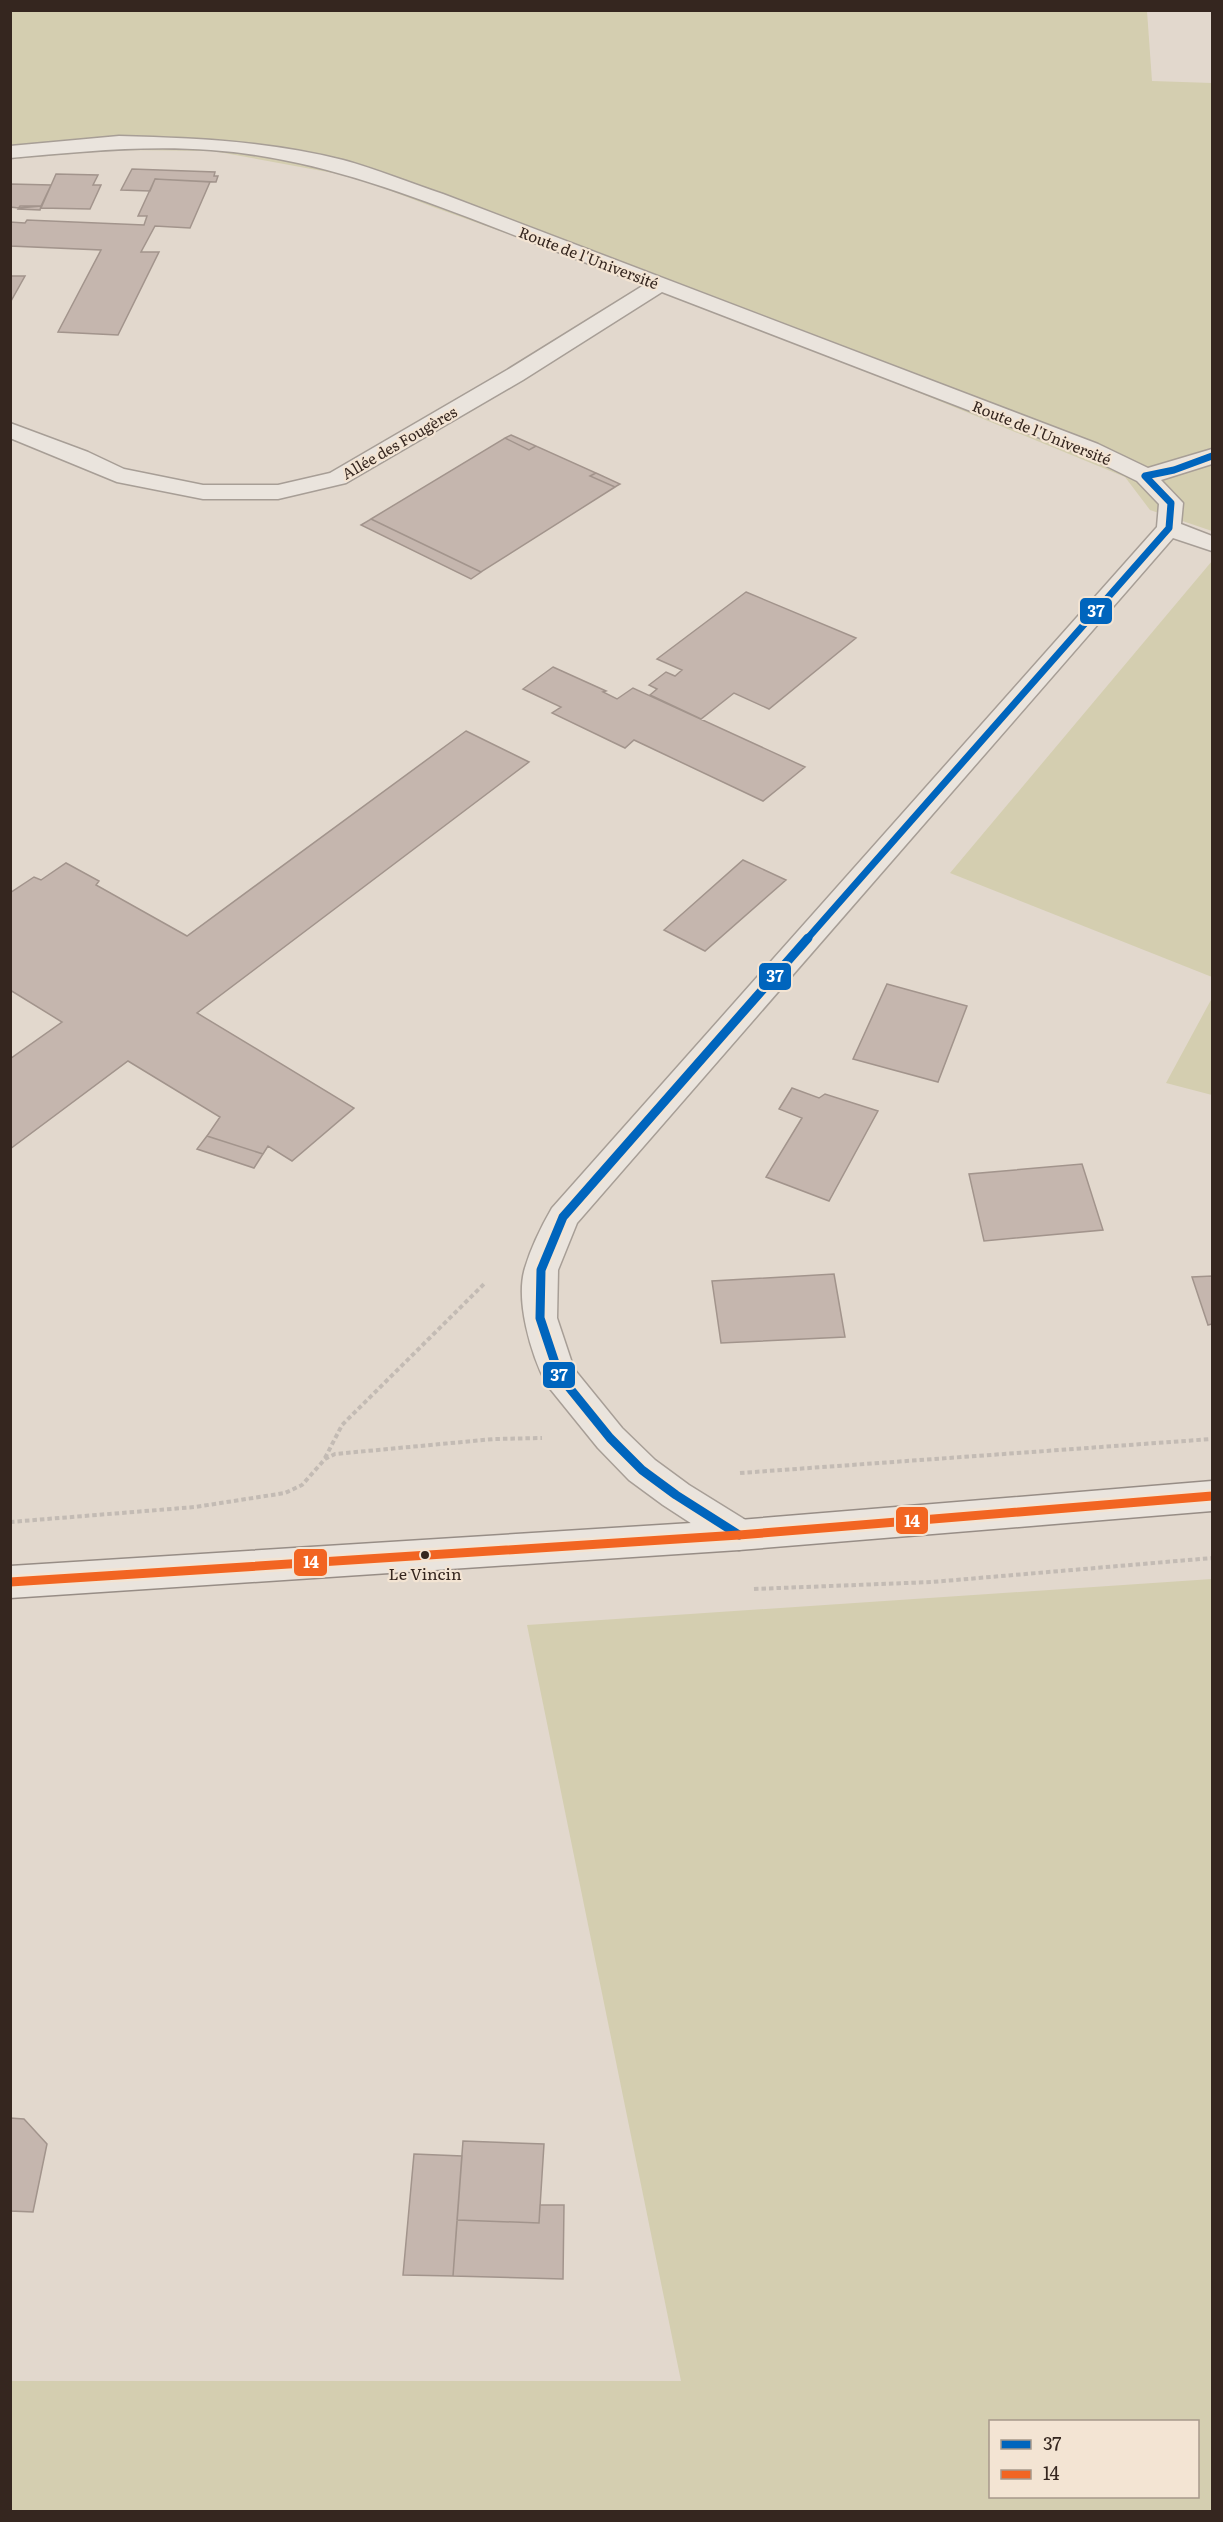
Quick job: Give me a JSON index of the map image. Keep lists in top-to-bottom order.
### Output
{
  "streets": {
    "street": ["Route de l'Université", "Allée des Fougères"]
  },
  "crossings": [
    ["Route de l'Université", "Allée des Fougères"]
  ],
  "places": ["Le Vincin"],
  "lines": ["transit line 37", "transit line 14"],
  "legend": ["37", "14"]
}
